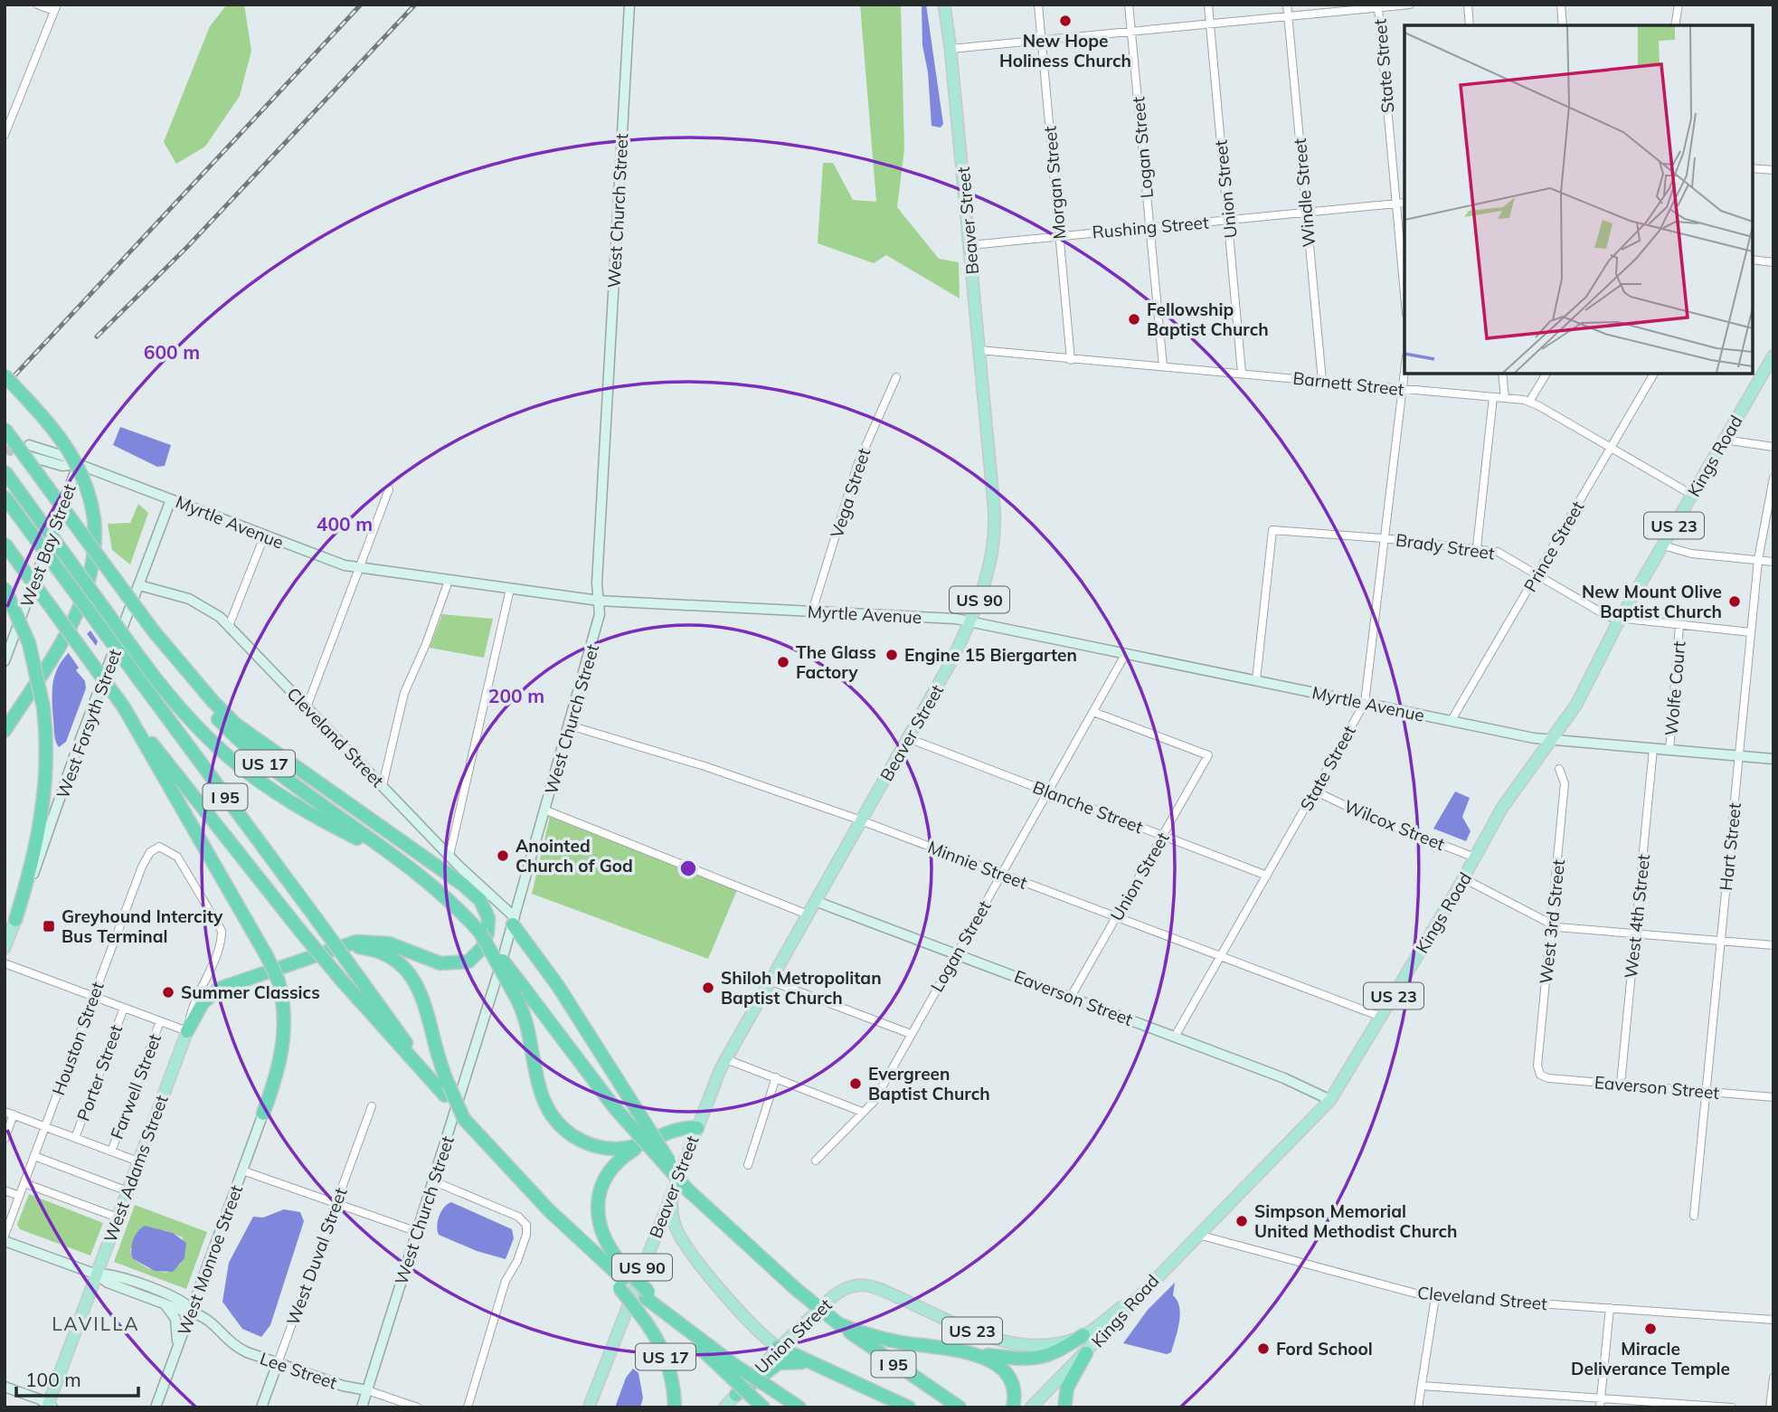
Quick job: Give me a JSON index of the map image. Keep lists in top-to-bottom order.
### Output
{
  "streets": {
    "highway": ["US 17", "I 95"],
    "main road": [
      "Union Street",
      "Beaver Street",
      "Kings Road",
      "US 23",
      "US 90",
      "West Forsyth Street",
      "West Adams Street"
    ],
    "street": [
      "State Street",
      "Logan Street",
      "Morgan Street",
      "Windle Street",
      "West Church Street",
      "Rushing Street",
      "Barnett Street",
      "Vega Street",
      "Myrtle Avenue",
      "West Bay Street",
      "Brady Street",
      "Prince Street",
      "Wolfe Court",
      "Cleveland Street",
      "Blanche Street",
      "Wilcox Street",
      "Hart Street",
      "Minnie Street",
      "West 4th Street",
      "West 3rd Street",
      "Eaverson Street",
      "Houston Street",
      "Porter Street",
      "Farwell Street",
      "West Duval Street",
      "West Monroe Street",
      "Lee Street"
    ]
  },
  "crossings": [
    ["State Street", "Rushing Street"],
    ["State Street", "Barnett Street"],
    ["State Street", "Myrtle Avenue"],
    ["State Street", "Brady Street"],
    ["State Street", "Blanche Street"],
    ["State Street", "Wilcox Street"],
    ["State Street", "Minnie Street"],
    ["State Street", "Eaverson Street"],
    ["Logan Street", "Union Street"],
    ["Logan Street", "Rushing Street"],
    ["Logan Street", "Barnett Street"],
    ["Logan Street", "Myrtle Avenue"],
    ["Logan Street", "Blanche Street"],
    ["Logan Street", "Minnie Street"],
    ["Logan Street", "Eaverson Street"],
    ["Morgan Street", "Rushing Street"],
    ["Morgan Street", "Barnett Street"],
    ["Union Street", "Rushing Street"],
    ["Union Street", "Barnett Street"],
    ["Union Street", "Kings Road"],
    ["Union Street", "Blanche Street"],
    ["Union Street", "Minnie Street"],
    ["Union Street", "Eaverson Street"],
    ["Windle Street", "Rushing Street"],
    ["Windle Street", "Barnett Street"],
    ["West Church Street", "Myrtle Avenue"],
    ["West Church Street", "Cleveland Street"],
    ["West Church Street", "Minnie Street"],
    ["West Church Street", "Lee Street"],
    ["Beaver Street", "Rushing Street"],
    ["Beaver Street", "Barnett Street"],
    ["Beaver Street", "Myrtle Avenue"],
    ["Beaver Street", "Blanche Street"],
    ["Beaver Street", "Minnie Street"],
    ["Beaver Street", "Eaverson Street"],
    ["Barnett Street", "Kings Road"],
    ["Barnett Street", "Prince Street"],
    ["Kings Road", "Myrtle Avenue"],
    ["Kings Road", "Brady Street"],
    ["Kings Road", "Cleveland Street"],
    ["Kings Road", "Wilcox Street"],
    ["Kings Road", "Minnie Street"],
    ["Kings Road", "Eaverson Street"],
    ["Vega Street", "Myrtle Avenue"],
    ["Myrtle Avenue", "West Bay Street"],
    ["Myrtle Avenue", "Brady Street"],
    ["Myrtle Avenue", "Prince Street"],
    ["Myrtle Avenue", "Wolfe Court"],
    ["Myrtle Avenue", "West Forsyth Street"],
    ["Myrtle Avenue", "Hart Street"],
    ["Myrtle Avenue", "West 4th Street"],
    ["Brady Street", "Prince Street"],
    ["Brady Street", "Wolfe Court"],
    ["Brady Street", "Hart Street"],
    ["West Forsyth Street", "Cleveland Street"],
    ["US 17", "I 95"],
    ["Hart Street", "Eaverson Street"],
    ["West 4th Street", "Eaverson Street"],
    ["West 3rd Street", "Eaverson Street"],
    ["Houston Street", "West Adams Street"],
    ["West Adams Street", "Lee Street"],
    ["West Duval Street", "Lee Street"],
    ["West Monroe Street", "Lee Street"]
  ],
  "districts": ["LAVILLA"],
  "places": {
    "other": [
      "New Hope Holiness Church",
      "Fellowship Baptist Church",
      "New Mount Olive Baptist Church",
      "Engine 15 Biergarten",
      "The Glass Factory",
      "Anointed Church of God",
      "Shiloh Metropolitan Baptist Church",
      "Summer Classics",
      "Evergreen Baptist Church",
      "Simpson Memorial United Methodist Church",
      "Miracle Deliverance Temple",
      "Ford School"
    ],
    "transit": ["Greyhound Intercity Bus Terminal"]
  },
  "scale_bar": "100 m",
  "rings": ["600 m", "400 m", "200 m"]
}
